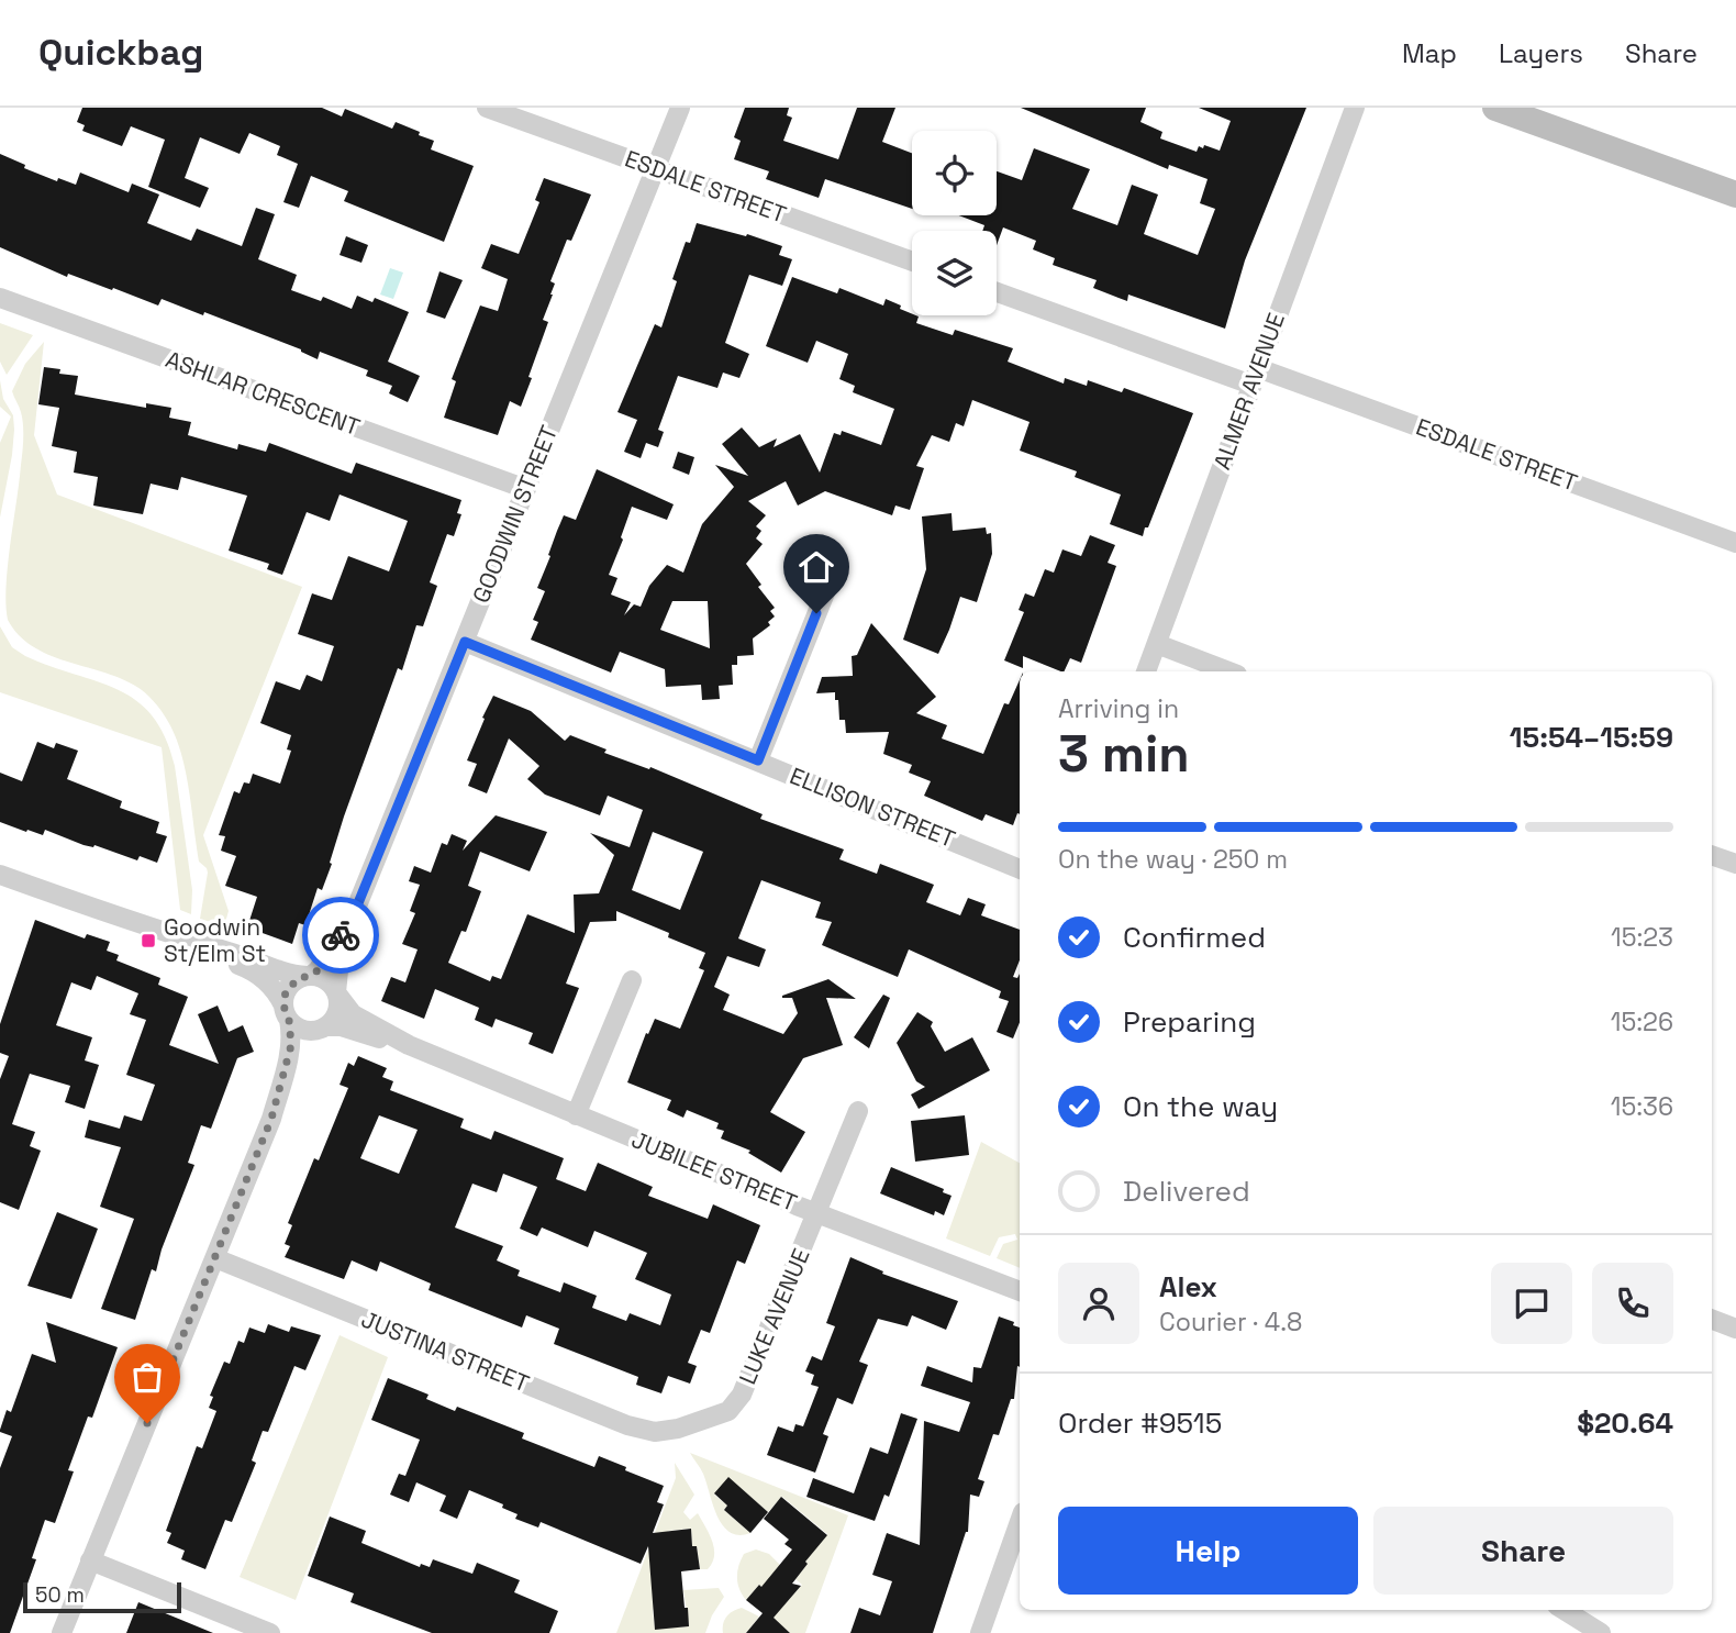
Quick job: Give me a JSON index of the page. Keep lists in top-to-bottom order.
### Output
{
  "streets": {
    "street": [
      "ESDALE STREET",
      "ALMER AVENUE",
      "ASHLAR CRESCENT",
      "GOODWIN STREET",
      "ELLISON STREET",
      "JUBILEE STREET",
      "LUKE AVENUE",
      "JUSTINA STREET"
    ]
  },
  "crossings": [
    ["ESDALE STREET", "ALMER AVENUE"],
    ["ESDALE STREET", "GOODWIN STREET"],
    ["ASHLAR CRESCENT", "GOODWIN STREET"],
    ["GOODWIN STREET", "ELLISON STREET"],
    ["GOODWIN STREET", "JUBILEE STREET"],
    ["JUBILEE STREET", "LUKE AVENUE"],
    ["LUKE AVENUE", "JUSTINA STREET"]
  ],
  "places": {
    "transit": ["Goodwin St/Elm St"]
  },
  "scale_bar": "50 m",
  "page": {
    "header": "Quickbag",
    "nav": ["Map", "Layers", "Share"],
    "heading": ["3 min", "Arriving in", "15:54–15:59"],
    "panel": [
      "Alex",
      "Courier · 4.8",
      "Order #9515",
      "$20.64"
    ],
    "bar": "On the way · 250 m",
    "list": [
      ["Confirmed", "15:23"],
      ["Preparing", "15:26"],
      ["On the way", "15:36"],
      "Delivered"
    ],
    "buttons": ["Help", "Share"],
    "scale": "50 m"
  }
}
